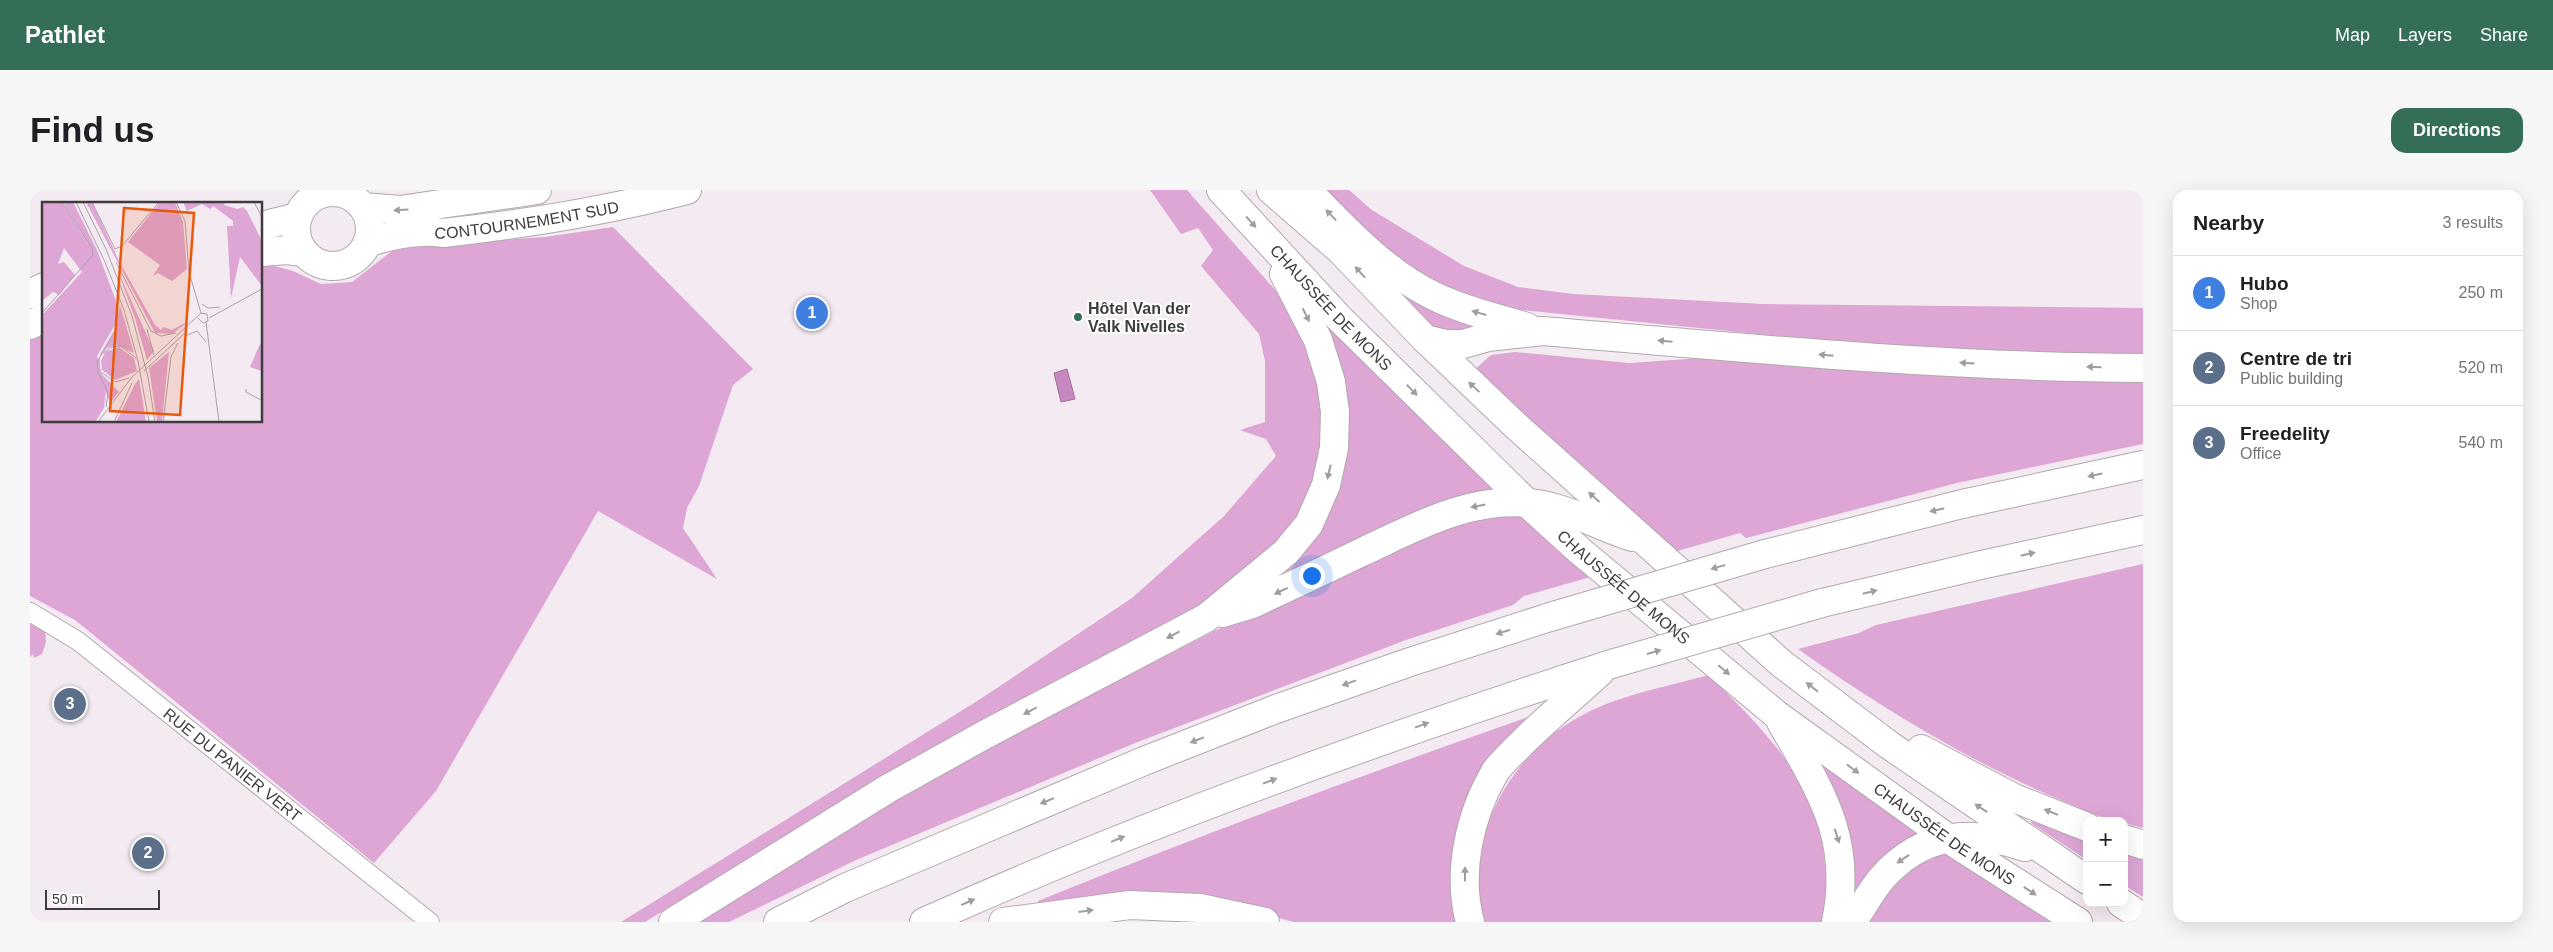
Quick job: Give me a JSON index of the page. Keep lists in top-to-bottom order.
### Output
{
  "streets": {
    "highway": ["CONTOURNEMENT SUD", "CHAUSSÉE DE MONS"],
    "street": ["RUE DU PANIER VERT"]
  },
  "places": ["Hôtel Van der Valk Nivelles"],
  "scale_bar": "50 m",
  "page": {
    "header": "Pathlet",
    "nav": ["Map", "Layers", "Share"],
    "buttons": "Directions",
    "title": "Find us",
    "heading": ["Nearby", "3 results"],
    "list": [
      {
        "mark": "1",
        "name": "Hubo",
        "note": "Shop",
        "value": "250 m"
      },
      {
        "mark": "2",
        "name": "Centre de tri",
        "note": "Public building",
        "value": "520 m"
      },
      {
        "mark": "3",
        "name": "Freedelity",
        "note": "Office",
        "value": "540 m"
      }
    ],
    "pins": ["1", "3", "2"],
    "map_buttons": ["+", "−"],
    "scale": "50 m"
  }
}
